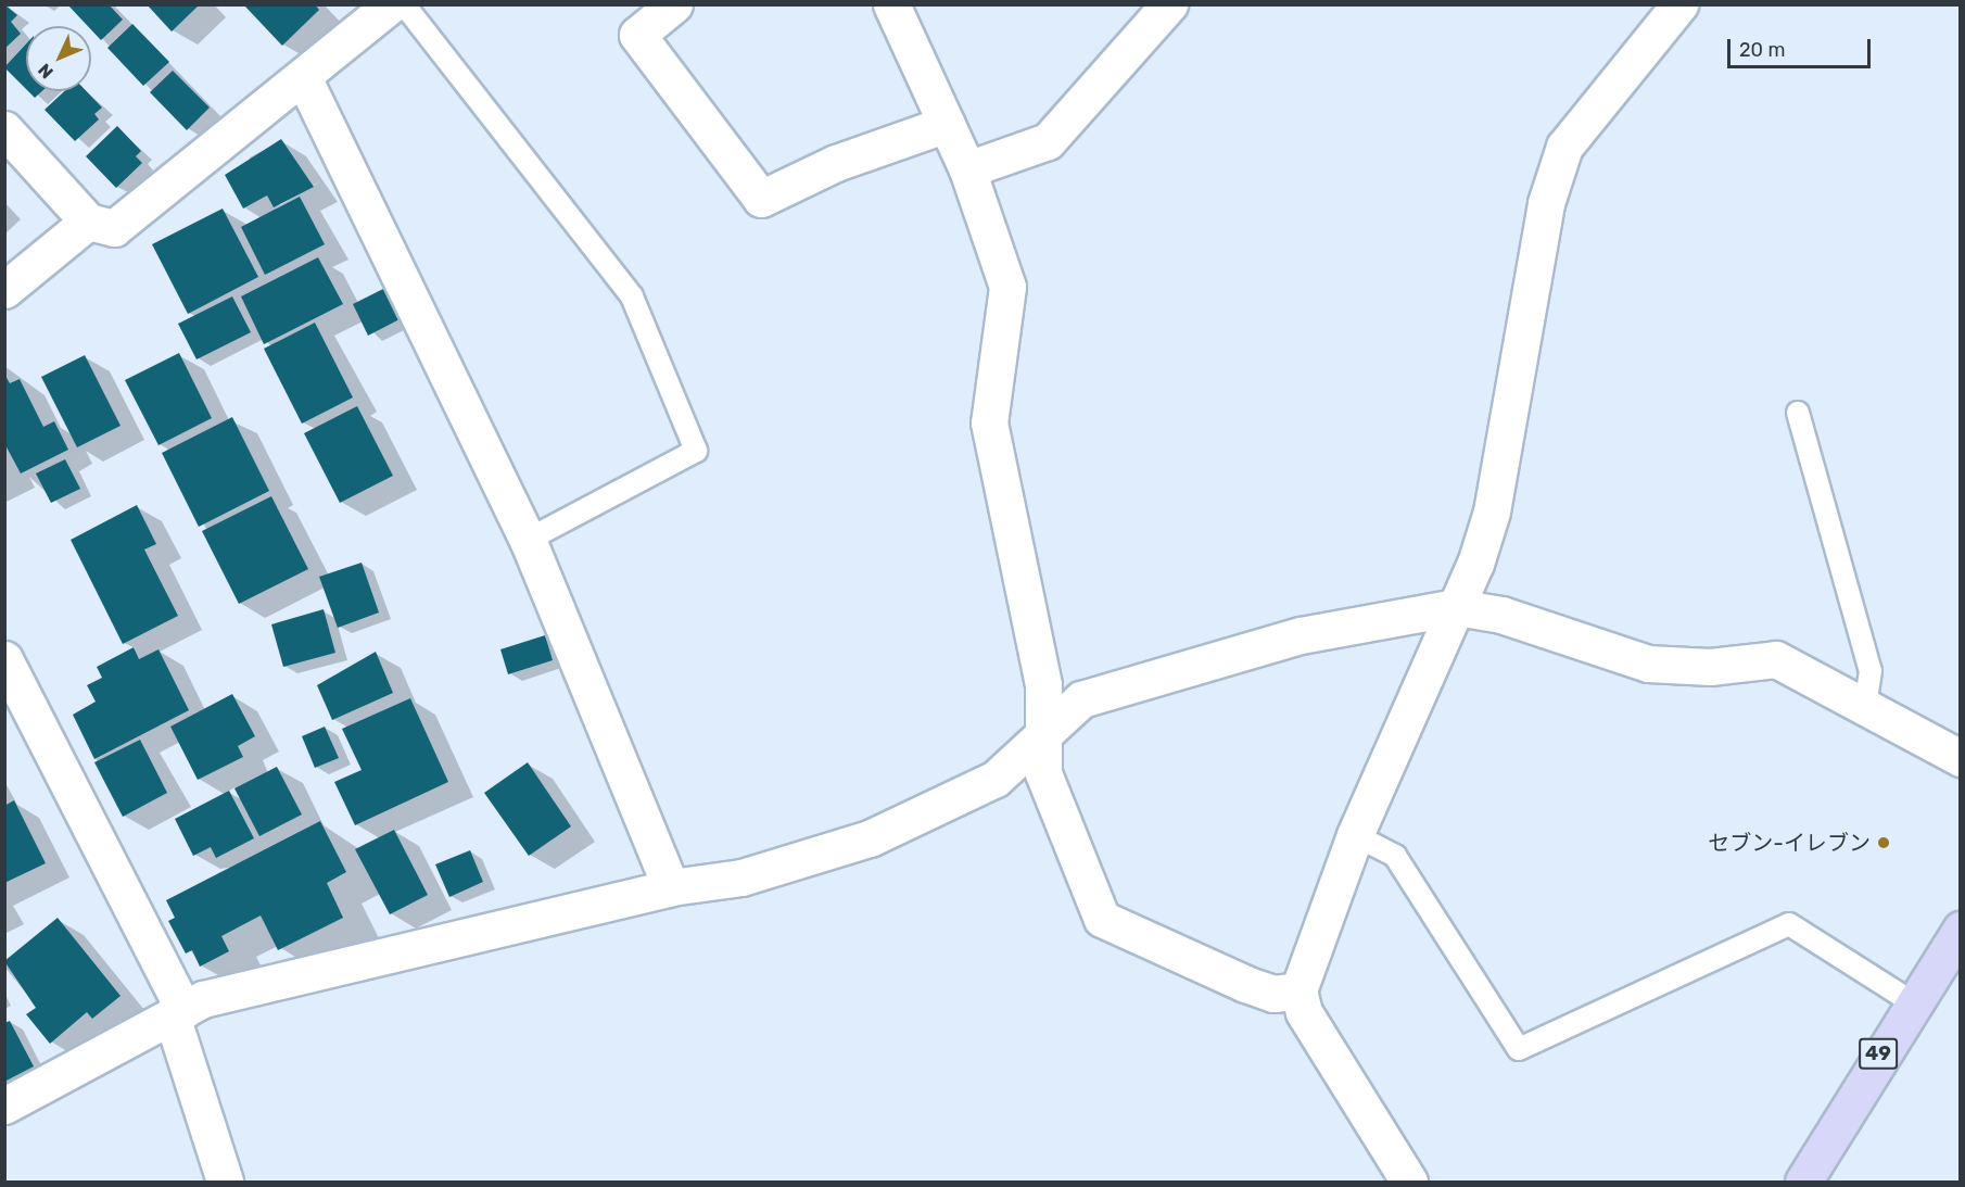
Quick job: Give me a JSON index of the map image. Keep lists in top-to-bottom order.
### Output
{
  "streets": {
    "main road": ["49"]
  },
  "places": ["セブン-イレブン"],
  "scale_bar": "20 m",
  "north": "bottom left"
}
